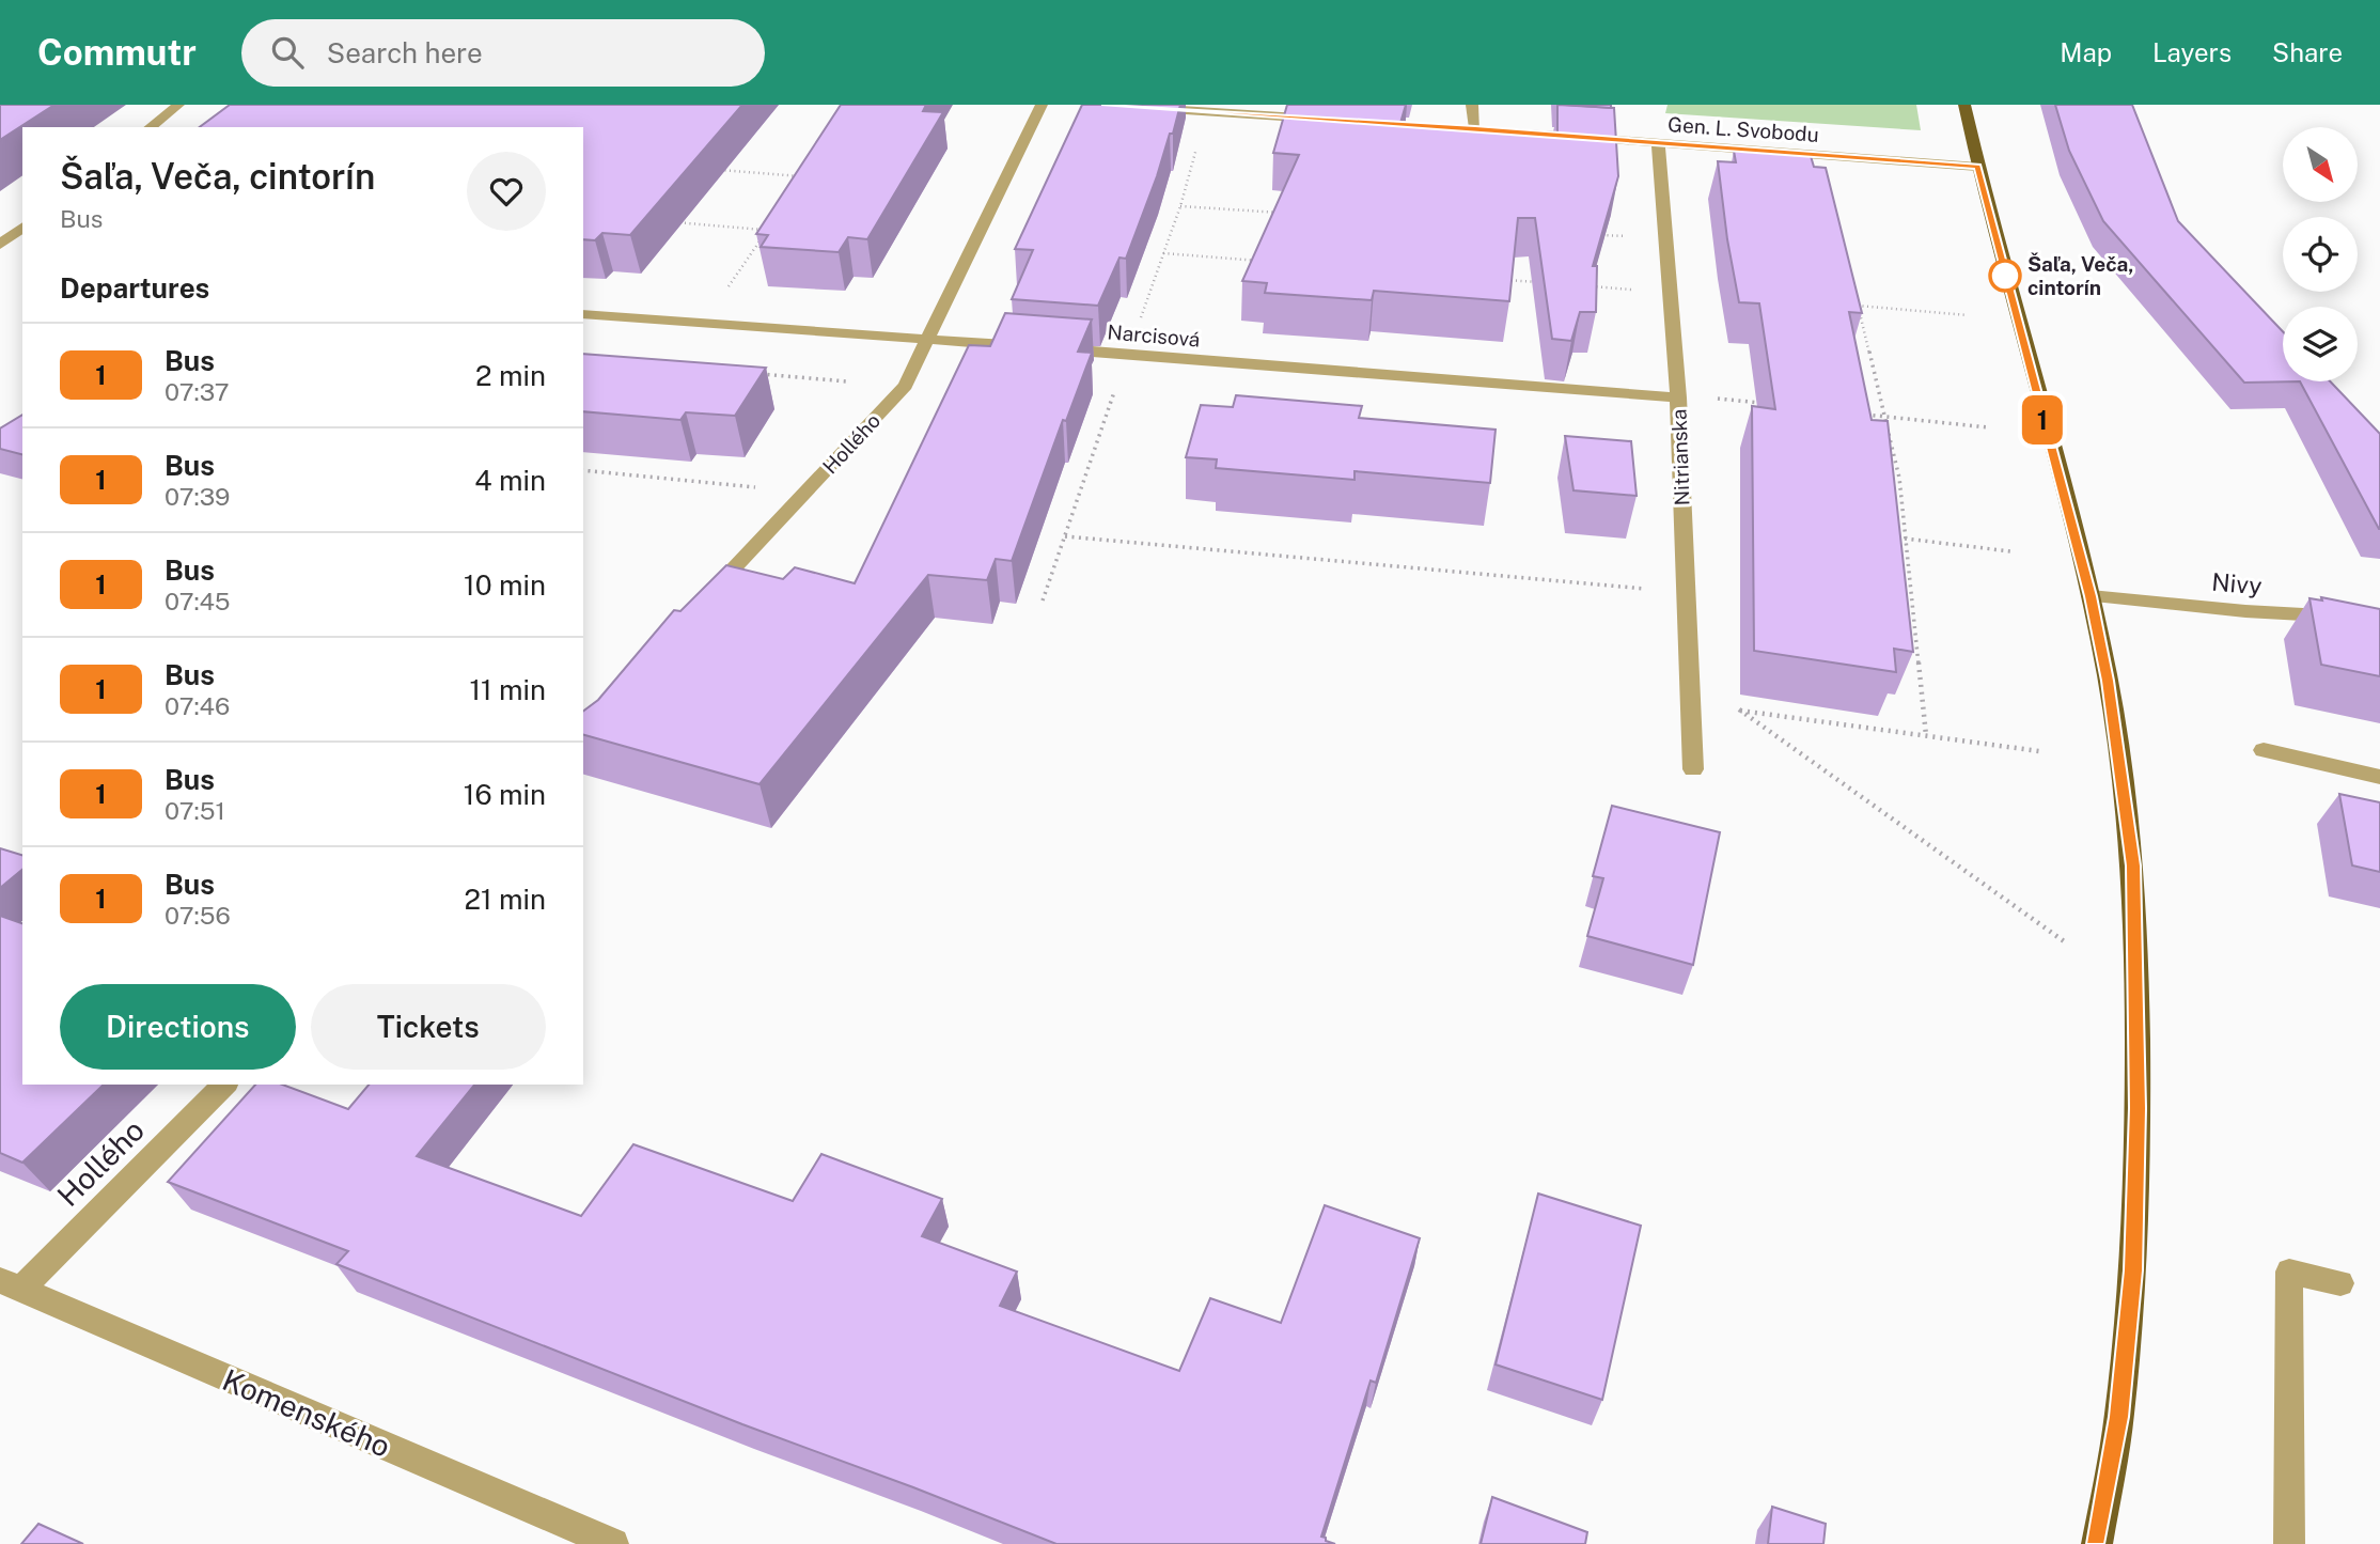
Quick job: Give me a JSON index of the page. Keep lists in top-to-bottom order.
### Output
{
  "streets": {
    "street": [
      "Gen. L. Svobodu",
      "Narcisová",
      "Hollého",
      "Nitrianska",
      "Nivy",
      "Komenského"
    ]
  },
  "crossings": [
    ["Gen. L. Svobodu", "Nitrianska"],
    ["Narcisová", "Hollého"],
    ["Narcisová", "Nitrianska"],
    ["Hollého", "Komenského"]
  ],
  "places": ["Šaľa, Veča, cintorín"],
  "lines": ["bus line 1"],
  "north": "bottom right",
  "page": {
    "header": "Commutr",
    "search": "Search here",
    "nav": ["Map", "Layers", "Share"],
    "on_map": "1",
    "heading": [
      ["Šaľa, Veča, cintorín", "Bus"],
      "Departures"
    ],
    "list": [
      {
        "mark": "1",
        "name": "Bus",
        "note": "07:37",
        "value": "2 min"
      },
      {
        "mark": "1",
        "name": "Bus",
        "note": "07:39",
        "value": "4 min"
      },
      {
        "mark": "1",
        "name": "Bus",
        "note": "07:45",
        "value": "10 min"
      },
      {
        "mark": "1",
        "name": "Bus",
        "note": "07:46",
        "value": "11 min"
      },
      {
        "mark": "1",
        "name": "Bus",
        "note": "07:51",
        "value": "16 min"
      },
      {
        "mark": "1",
        "name": "Bus",
        "note": "07:56",
        "value": "21 min"
      }
    ],
    "buttons": ["Directions", "Tickets"]
  }
}
